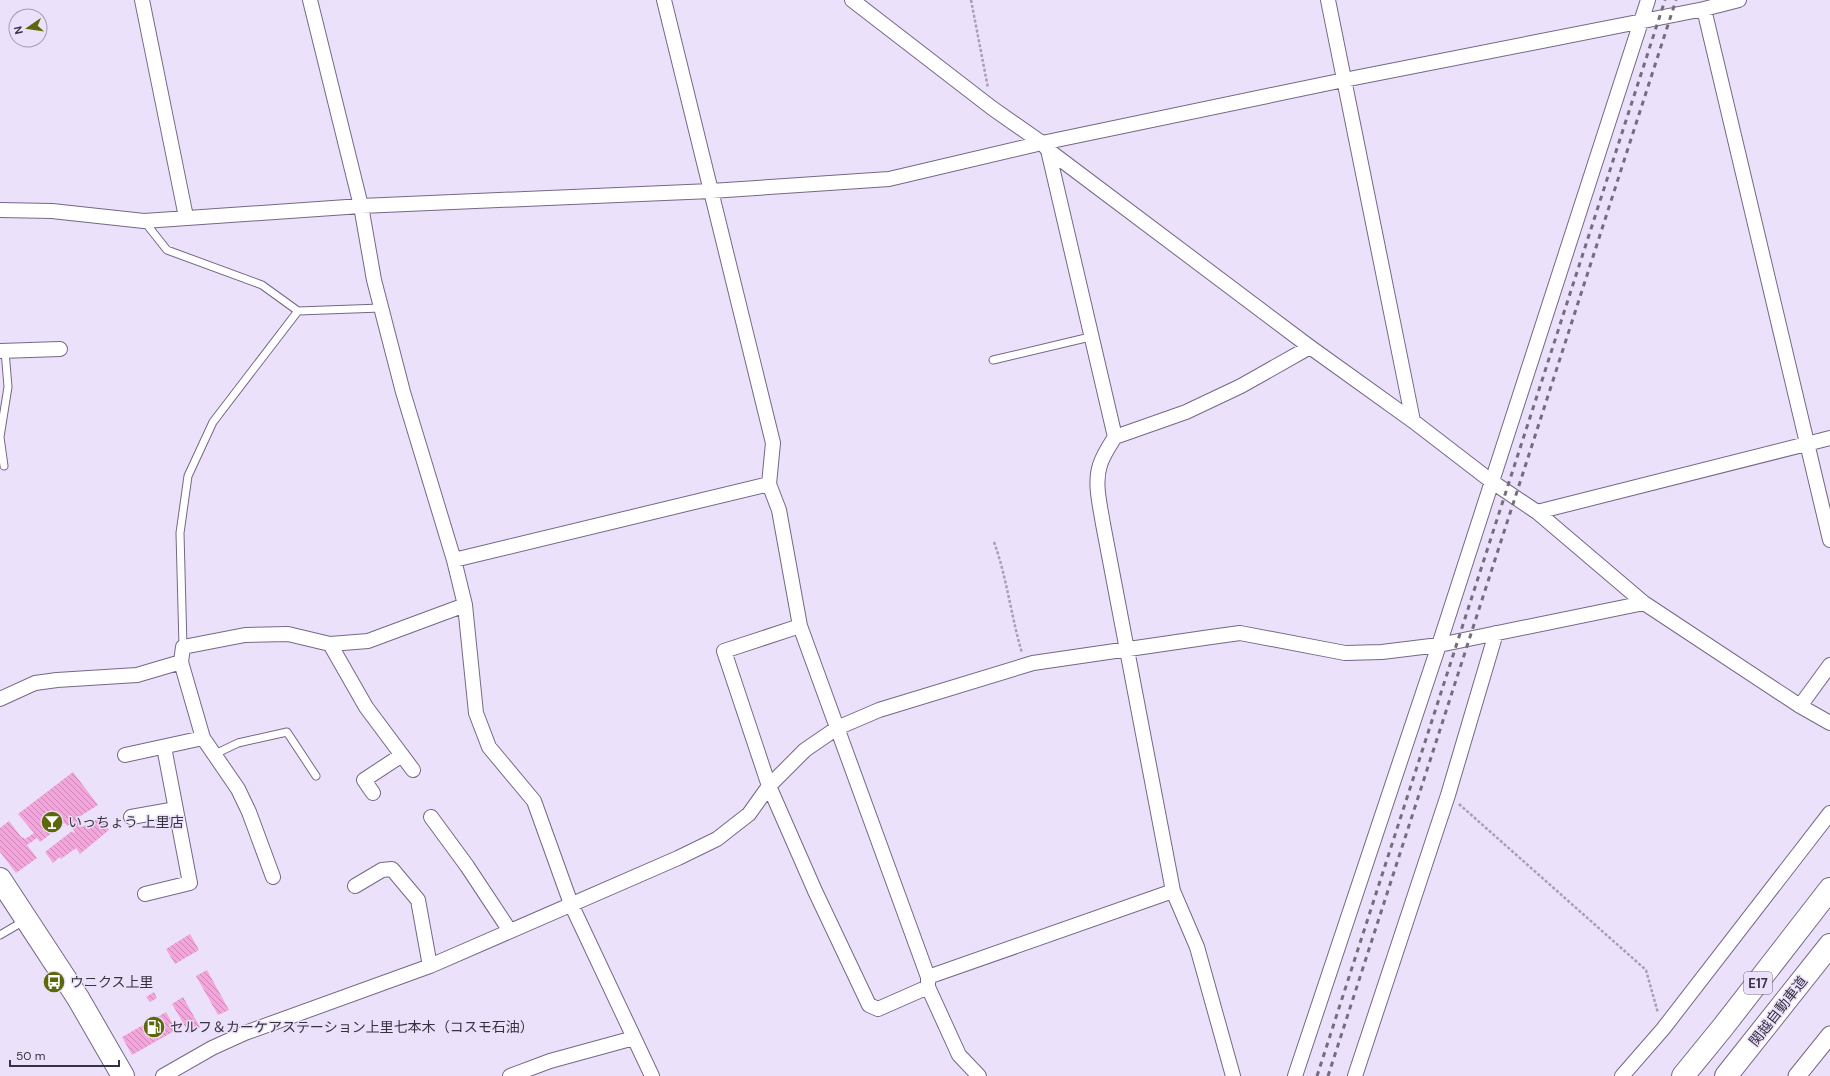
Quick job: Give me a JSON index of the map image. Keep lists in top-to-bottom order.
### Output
{
  "streets": {
    "main road": ["E17", "関越自動車道"]
  },
  "places": {
    "bar": ["いっちょう 上里店"],
    "bus stop": ["ウニクス上里"],
    "fuel station": ["セルフ＆カーケアステーション上里七本木（コスモ石油）"]
  },
  "scale_bar": "50 m",
  "north": "left"
}
